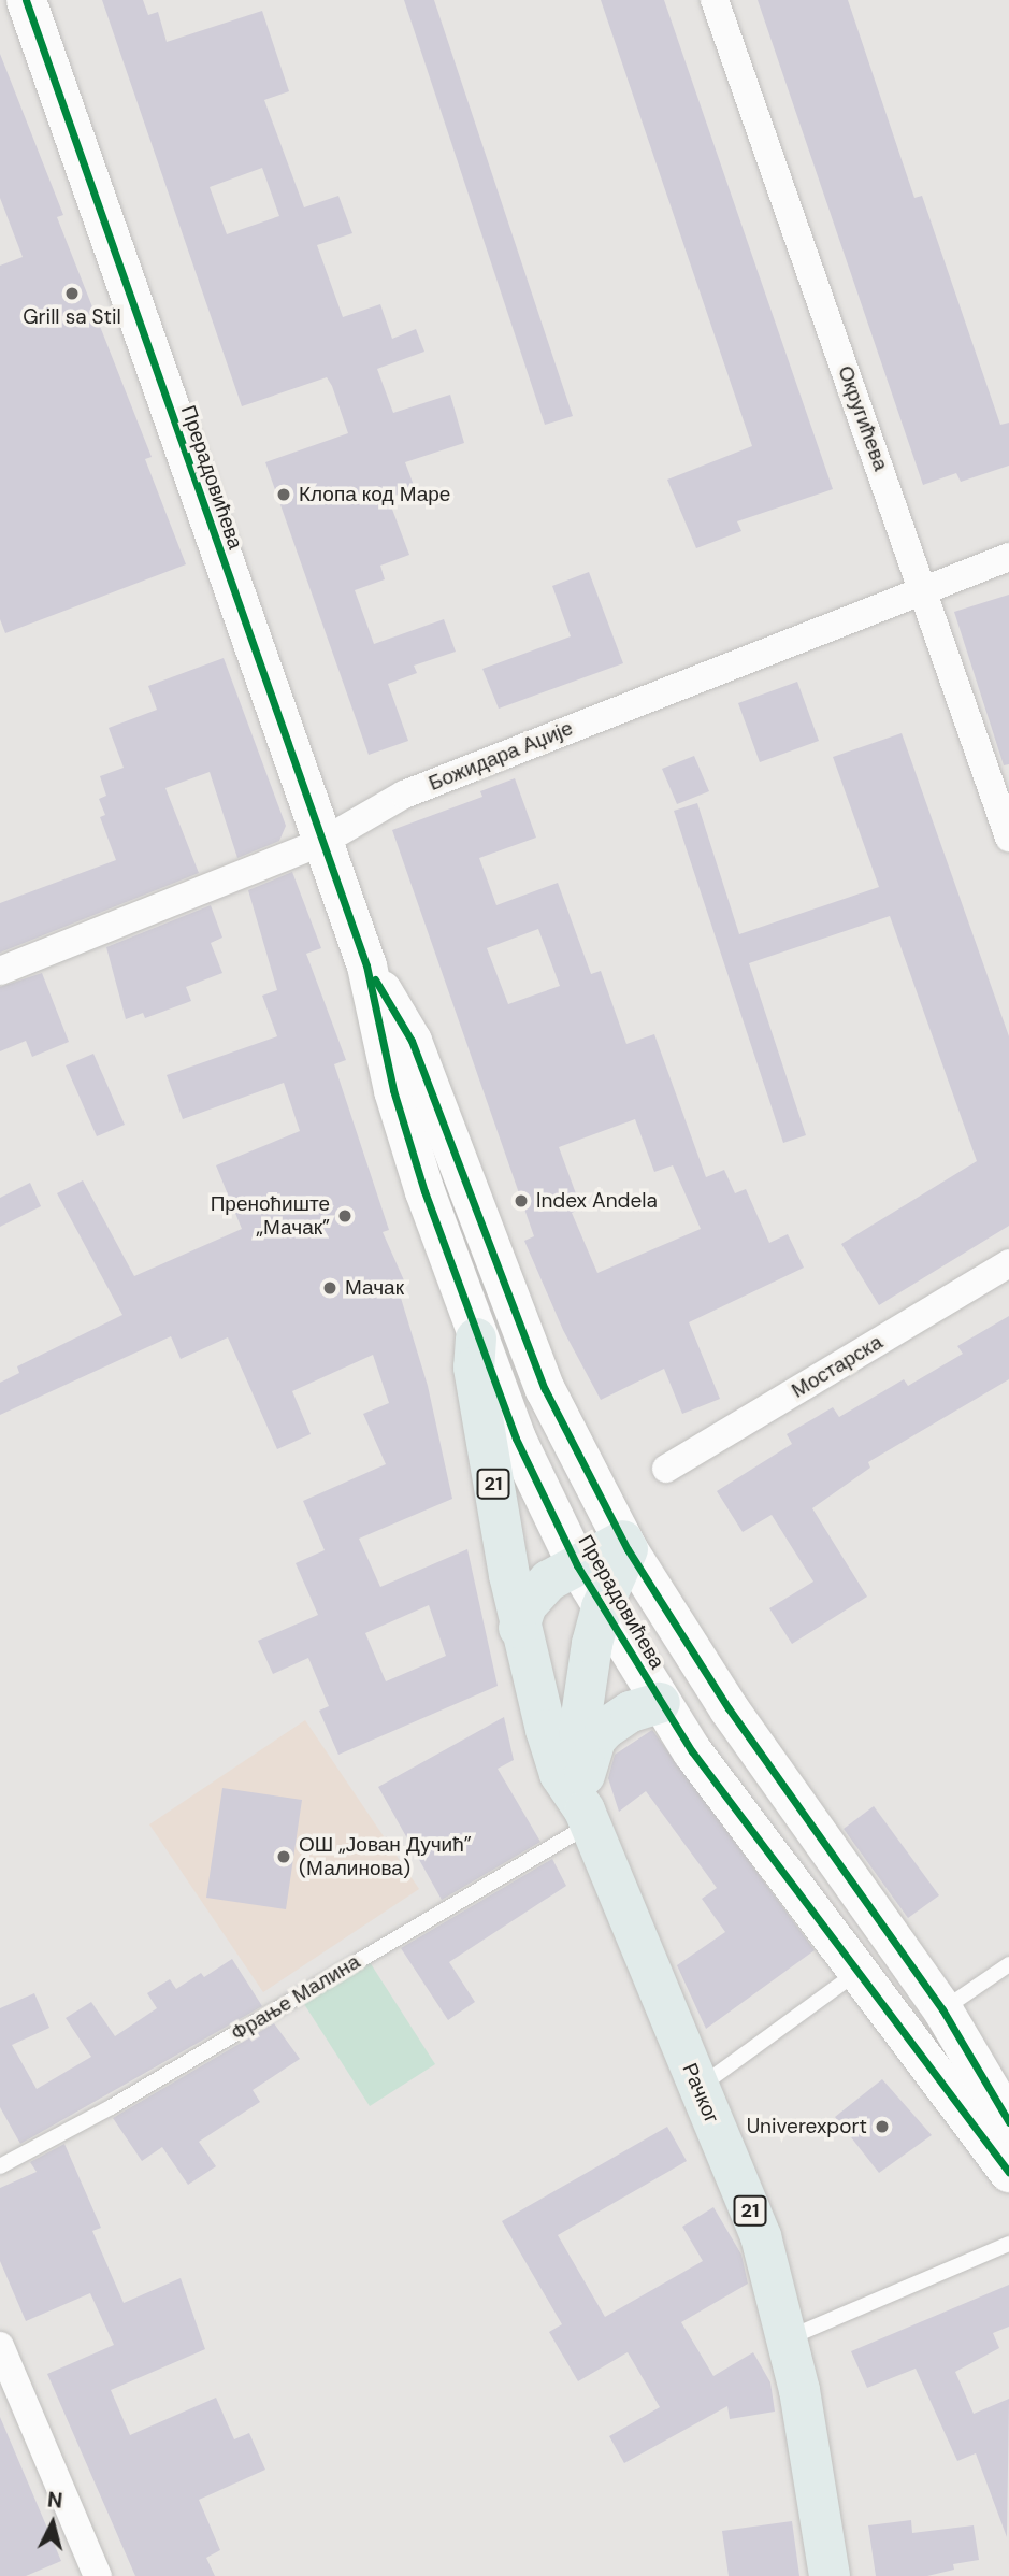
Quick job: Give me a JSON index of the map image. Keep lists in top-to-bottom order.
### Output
{
  "streets": {
    "main road": ["Прерадовићева", "21", "Рачког"],
    "street": ["Округићева", "Божидара Аџије", "Мостарска"],
    "lane": ["Фрање Малина"]
  },
  "crossings": [
    ["Округићева", "Божидара Аџије"],
    ["Прерадовићева", "Божидара Аџије"],
    ["Прерадовићева", "21"],
    ["21", "Фрање Малина"],
    ["21", "Рачког"],
    ["Фрање Малина", "Рачког"]
  ],
  "places": [
    "Grill sa Stil",
    "Клопа код Маре",
    "Index Andela",
    "Преноћиште „Мачак”",
    "Мачак",
    "ОШ „Јован Дучић” (Малинова)",
    "Univerexport"
  ],
  "north": "top"
}
